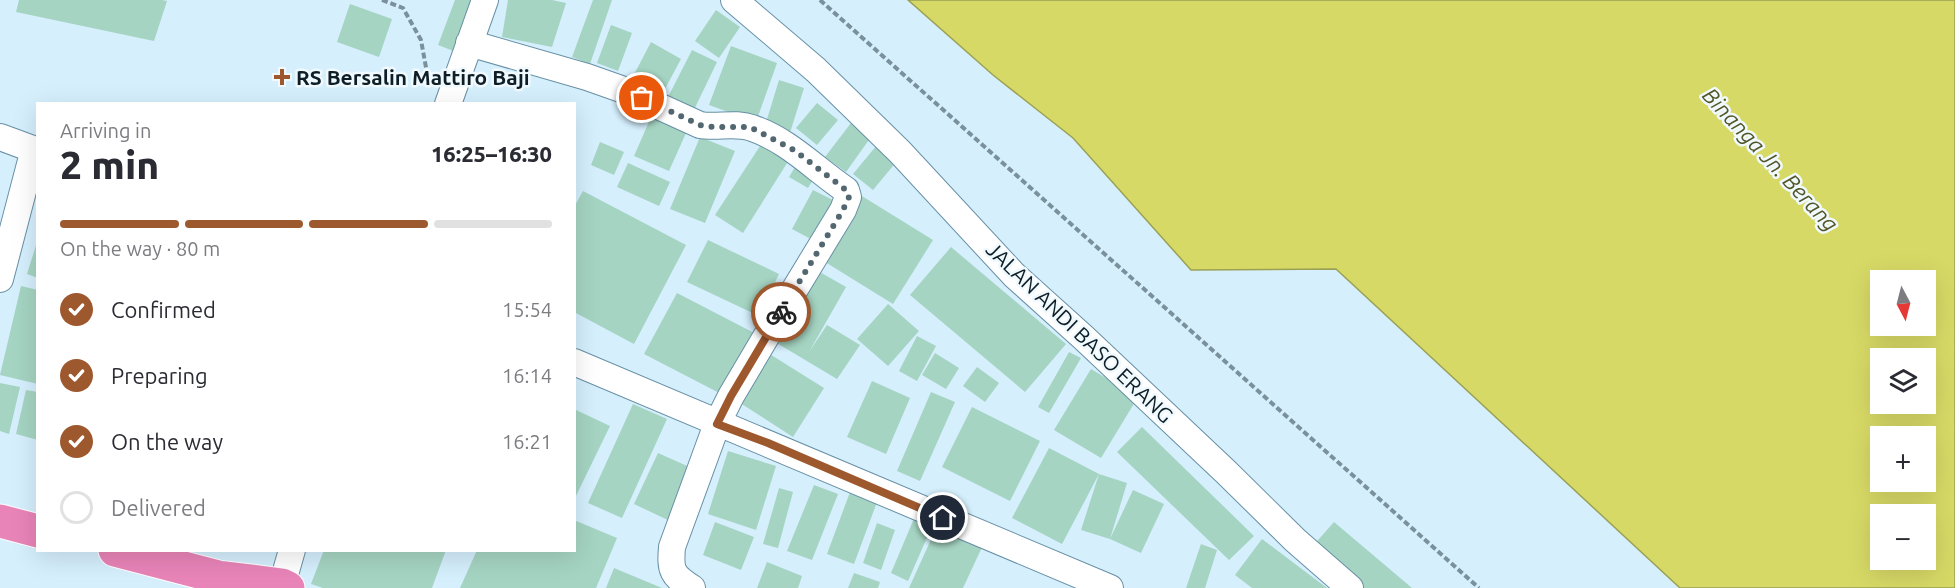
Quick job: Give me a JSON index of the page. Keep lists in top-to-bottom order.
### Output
{
  "streets": {
    "street": ["JALAN ANDI BASO ERANG"]
  },
  "water": ["Binanga Jn. Berang"],
  "places": {
    "health": ["RS Bersalin Mattiro Baji"]
  },
  "north": "bottom",
  "page": {
    "heading": ["2 min", "Arriving in", "16:25–16:30"],
    "bar": "On the way · 80 m",
    "map_buttons": ["+", "−"],
    "list": [
      ["Confirmed", "15:54"],
      ["Preparing", "16:14"],
      ["On the way", "16:21"],
      "Delivered"
    ]
  }
}
